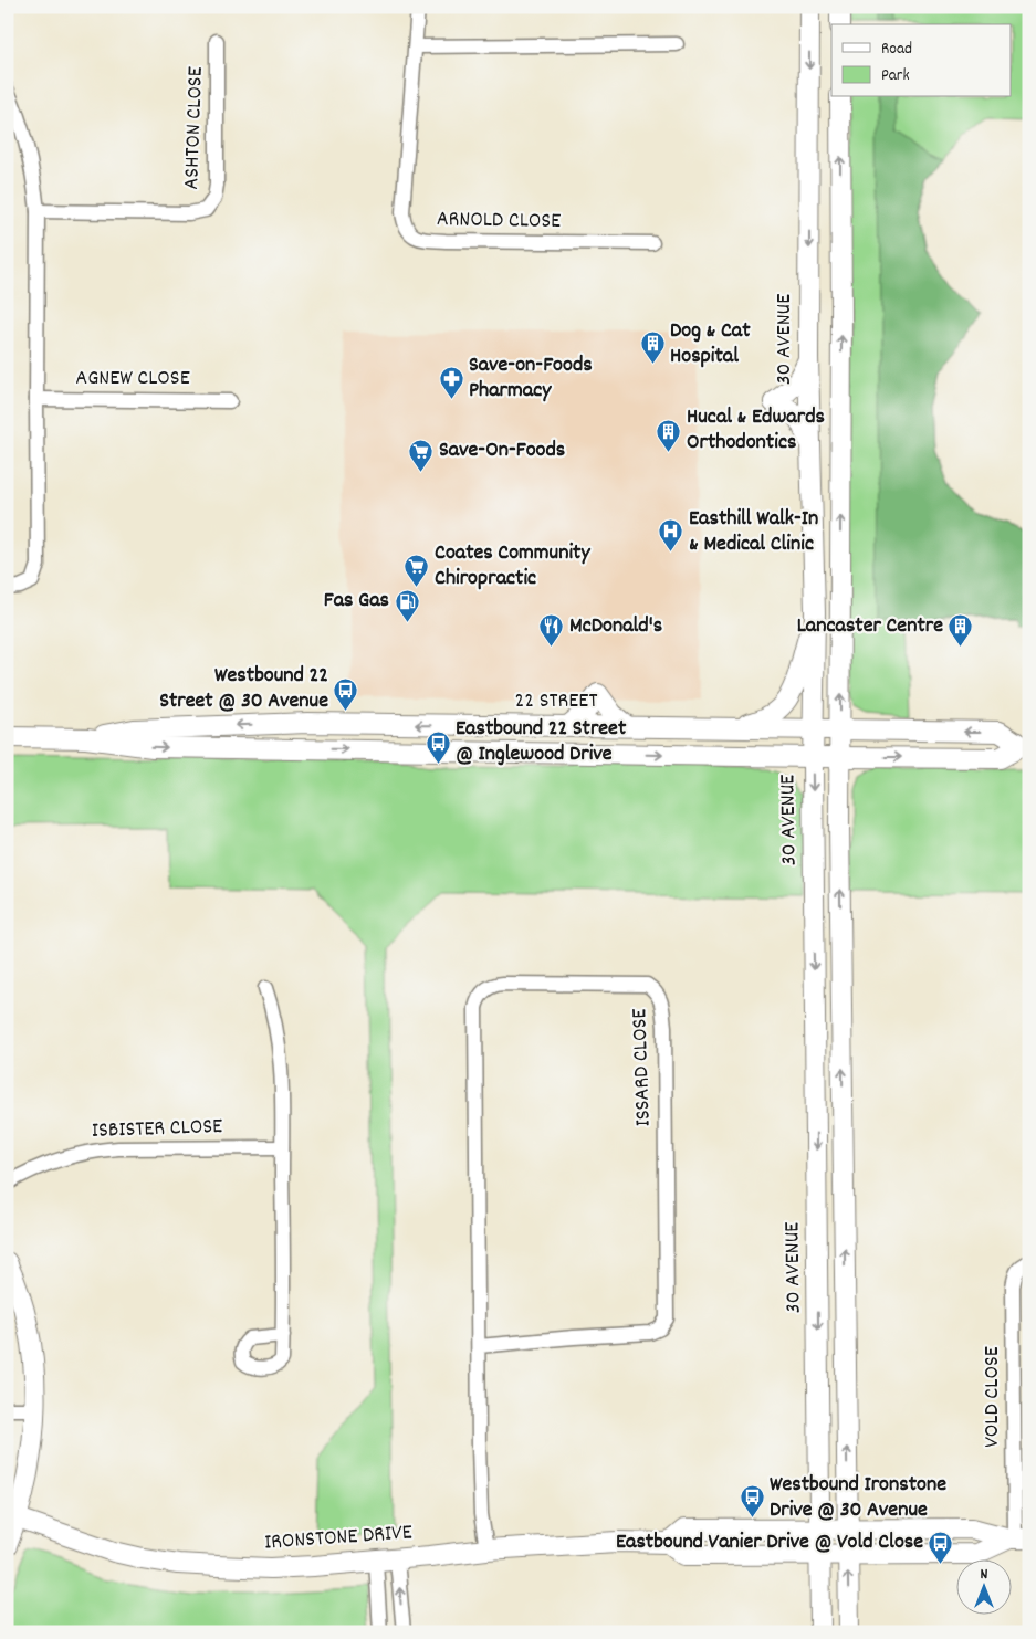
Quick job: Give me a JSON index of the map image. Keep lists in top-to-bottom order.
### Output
{
  "streets": {
    "main road": ["30 AVENUE", "22 STREET", "IRONSTONE DRIVE"],
    "street": [
      "ASHTON CLOSE",
      "ARNOLD CLOSE",
      "AGNEW CLOSE",
      "ISSARD CLOSE",
      "ISBISTER CLOSE",
      "VOLD CLOSE"
    ]
  },
  "crossings": [
    ["30 AVENUE", "22 STREET"],
    ["30 AVENUE", "IRONSTONE DRIVE"],
    ["ISSARD CLOSE", "IRONSTONE DRIVE"],
    ["VOLD CLOSE", "IRONSTONE DRIVE"]
  ],
  "places": {
    "building": ["Dog & Cat Hospital", "Hucal & Edwards Orthodontics", "Lancaster Centre"],
    "pharmacy": ["Save-on-Foods Pharmacy"],
    "supermarket": ["Save-On-Foods", "Coates Community Chiropractic"],
    "hospital": ["Easthill Walk-In & Medical Clinic"],
    "fuel station": ["Fas Gas"],
    "restaurant": ["McDonald's"],
    "bus stop": [
      "Westbound 22 Street @ 30 Avenue",
      "Eastbound 22 Street @ Inglewood Drive",
      "Westbound Ironstone Drive @ 30 Avenue",
      "Eastbound Vanier Drive @ Vold Close"
    ]
  },
  "legend": ["Road", "Park"],
  "north": "top"
}
